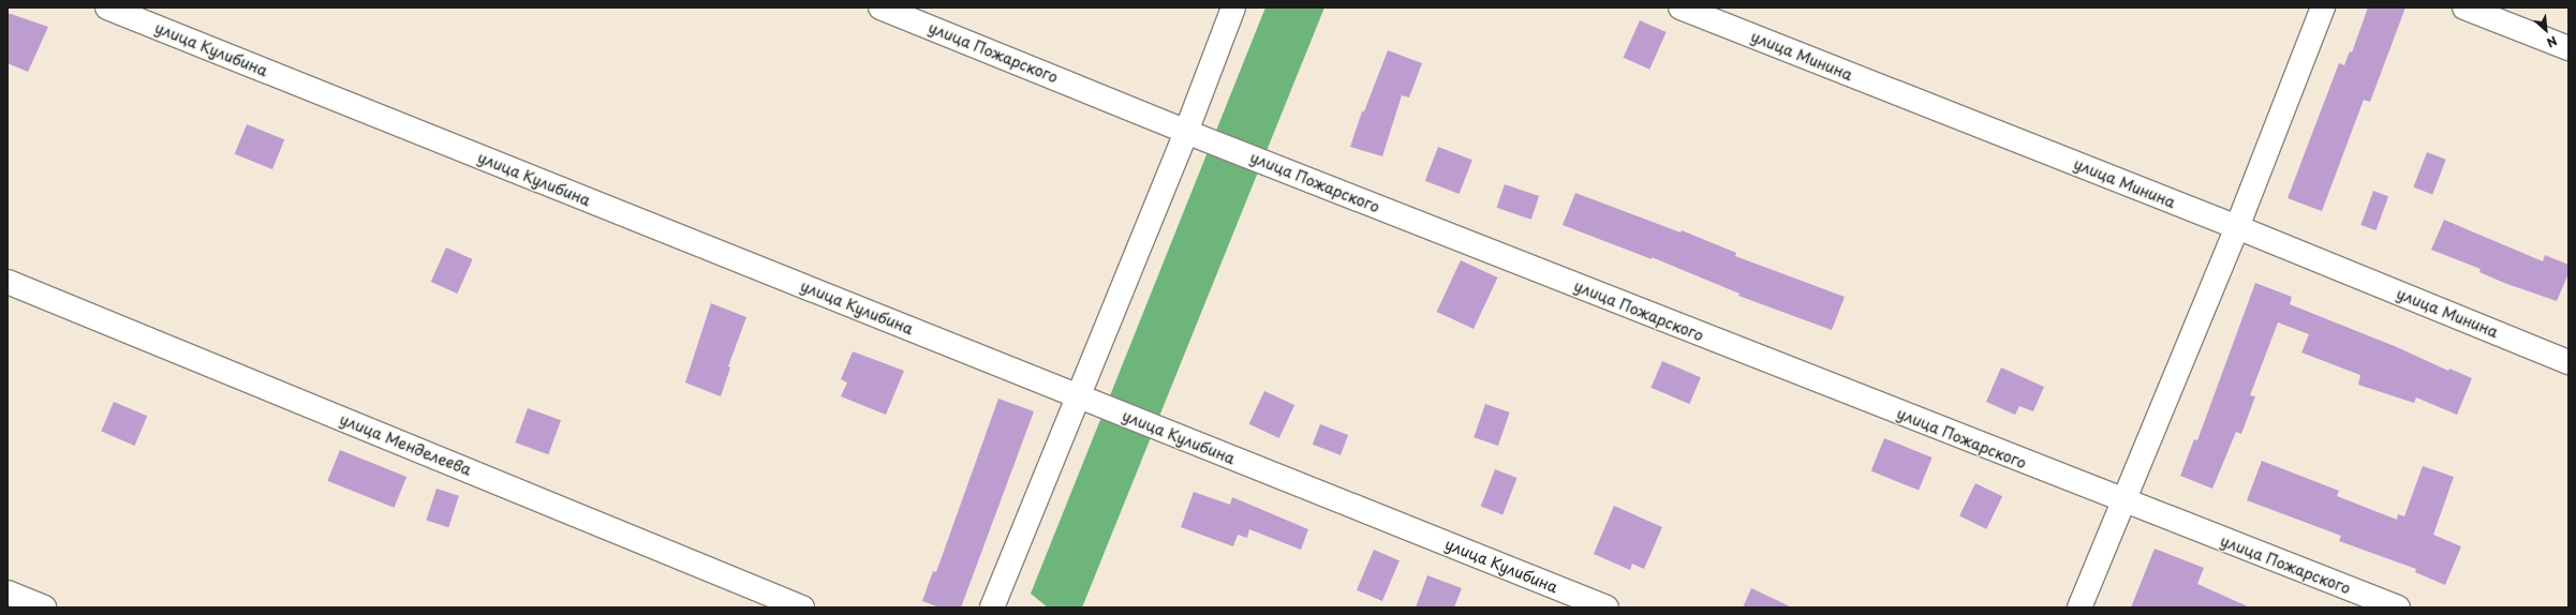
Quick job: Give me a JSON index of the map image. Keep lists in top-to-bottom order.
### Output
{
  "streets": {
    "street": [
      "улица Кулибина",
      "улица Пожарского",
      "улица Минина",
      "улица Менделеева"
    ]
  },
  "north": "bottom right"
}
